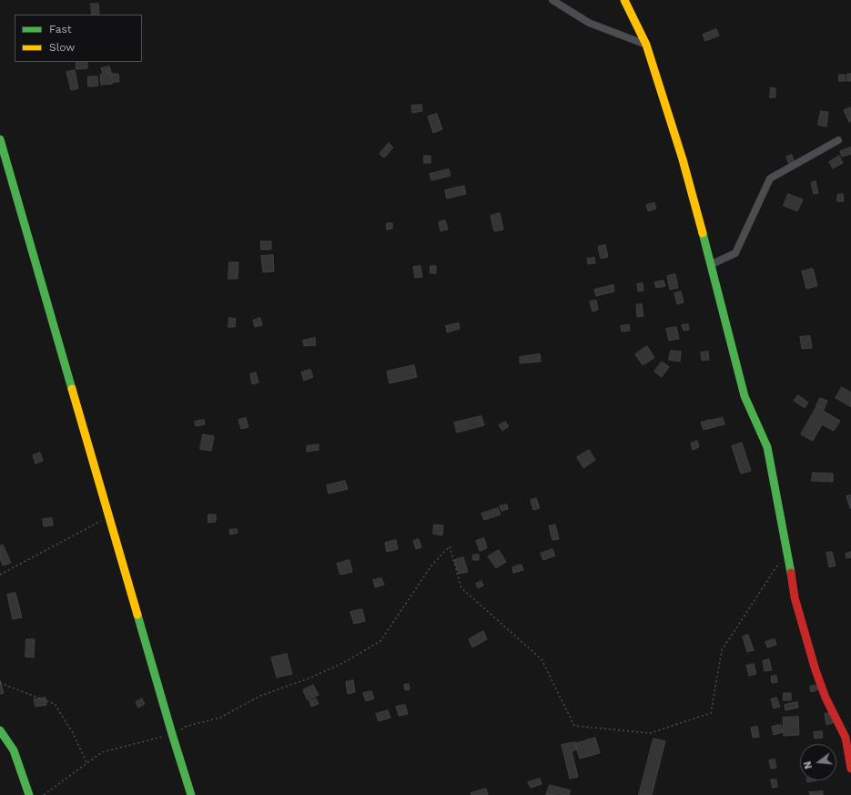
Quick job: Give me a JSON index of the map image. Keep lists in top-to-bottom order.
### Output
{
  "legend": ["Fast", "Slow"],
  "north": "left"
}
